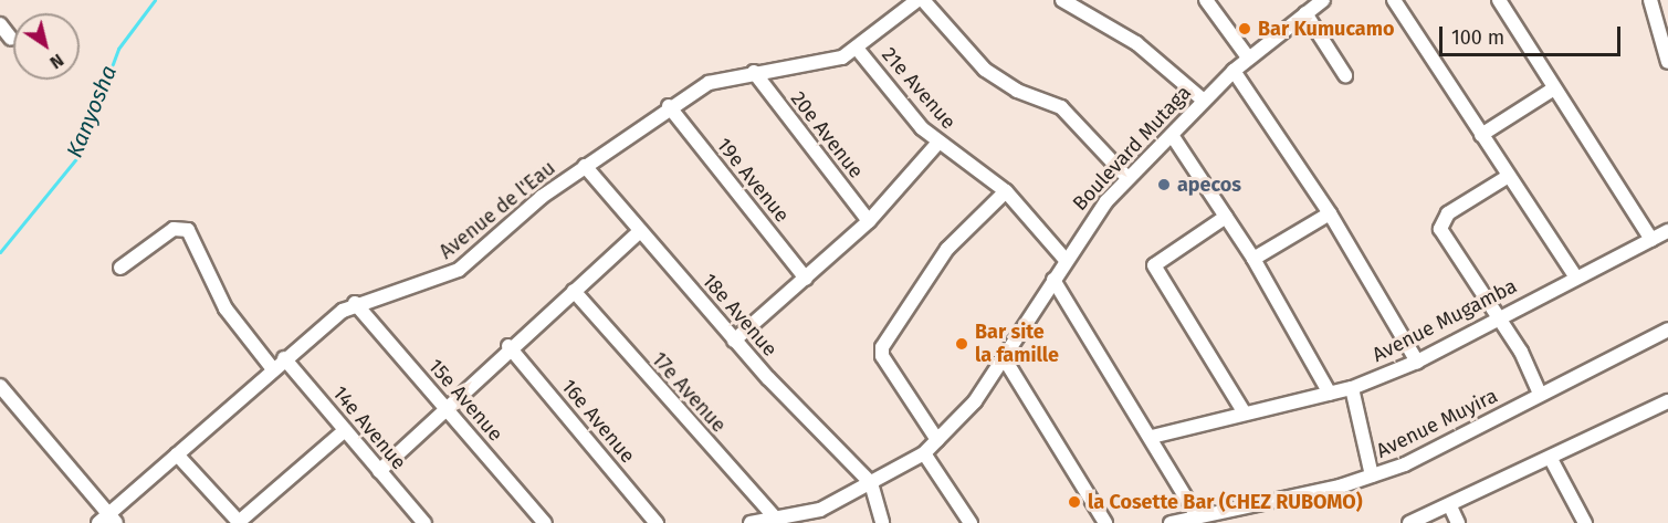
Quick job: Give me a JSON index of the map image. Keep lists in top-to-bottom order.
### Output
{
  "streets": {
    "street": [
      "21e Avenue",
      "20e Avenue",
      "Boulevard Mutaga",
      "19e Avenue",
      "Avenue de l'Eau",
      "18e Avenue",
      "Avenue Mugamba",
      "17e Avenue",
      "15e Avenue",
      "16e Avenue",
      "Avenue Muyira",
      "14e Avenue"
    ]
  },
  "crossings": [
    ["21e Avenue", "Boulevard Mutaga"],
    ["21e Avenue", "Avenue de l'Eau"],
    ["20e Avenue", "Avenue de l'Eau"],
    ["Boulevard Mutaga", "18e Avenue"],
    ["Boulevard Mutaga", "17e Avenue"],
    ["19e Avenue", "Avenue de l'Eau"],
    ["Avenue de l'Eau", "18e Avenue"],
    ["Avenue de l'Eau", "15e Avenue"],
    ["Avenue de l'Eau", "14e Avenue"]
  ],
  "water": ["Kanyosha"],
  "places": [
    "Bar Kumucamo",
    "apecos",
    "Bar site la famille",
    "la Cosette Bar (CHEZ RUBOMO)"
  ],
  "scale_bar": "100 m",
  "north": "bottom right"
}
